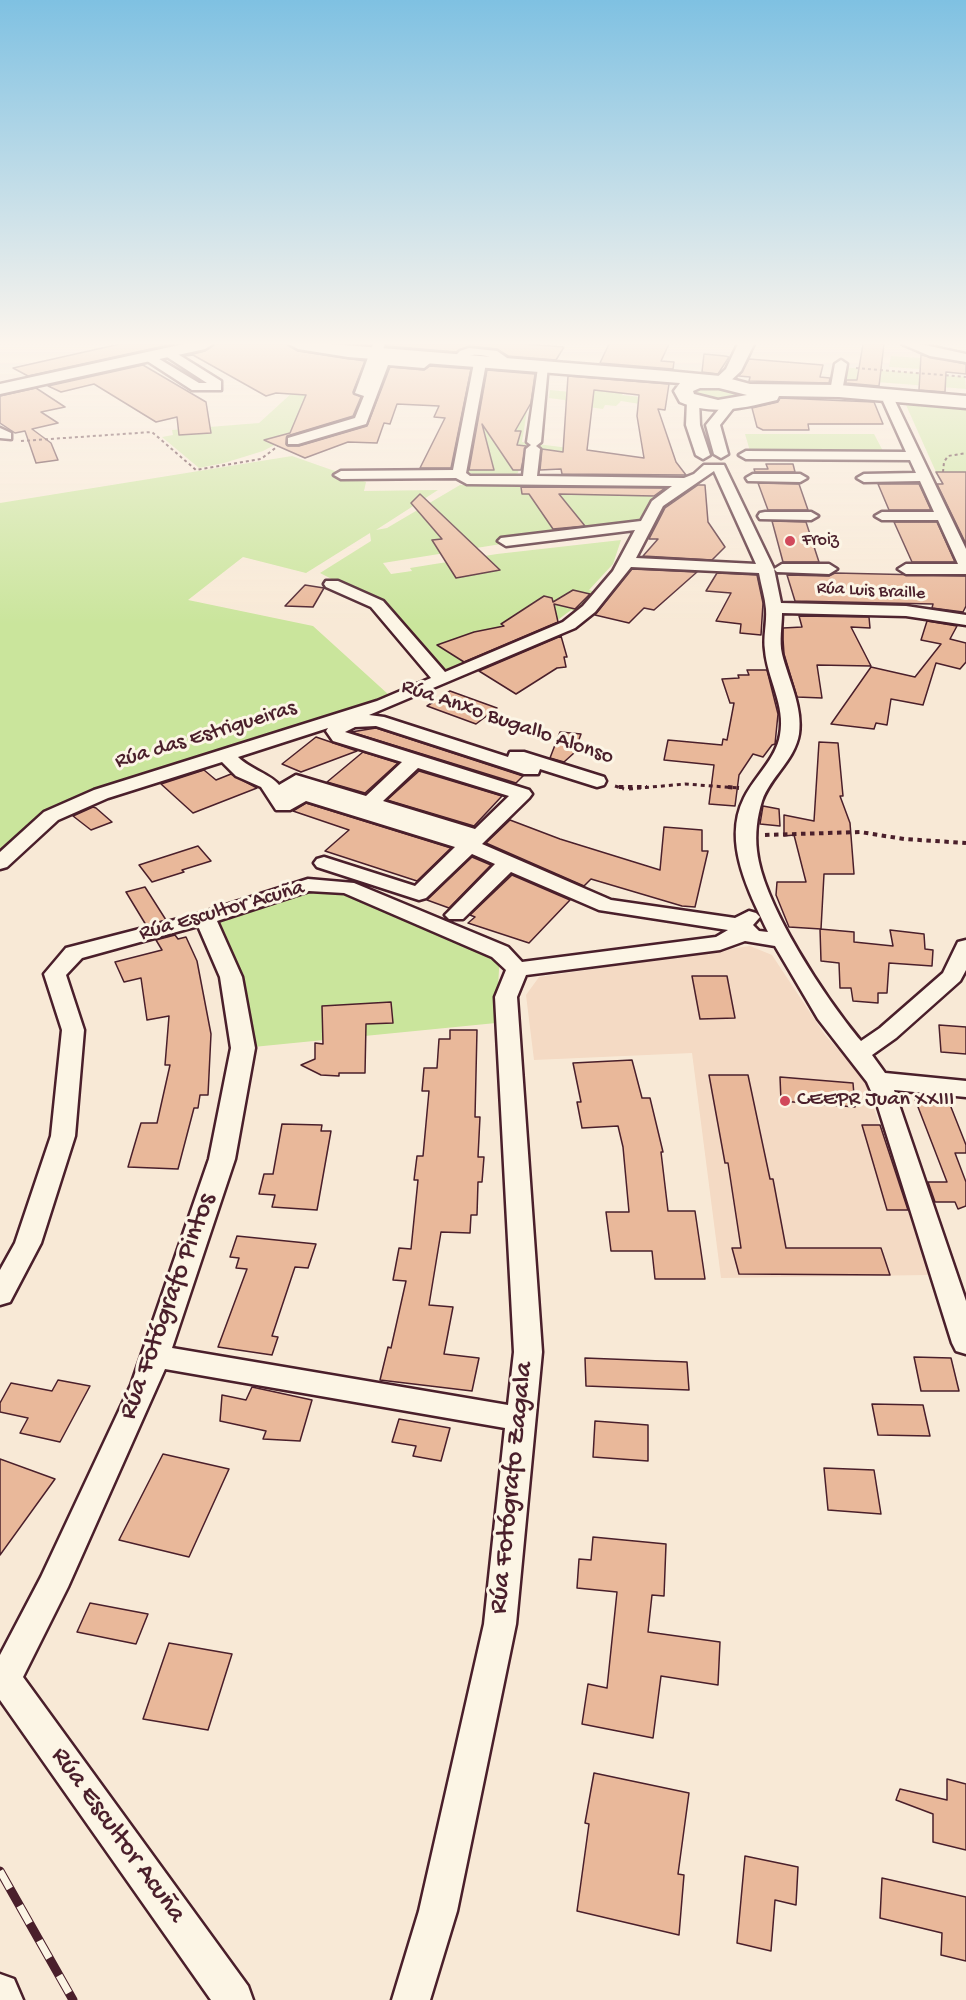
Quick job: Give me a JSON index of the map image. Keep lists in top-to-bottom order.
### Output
{
  "streets": {
    "street": [
      "Rúa Luis Braille",
      "Rúa Anxo Bugallo Alonso",
      "Rúa das Estrigueiras",
      "Rúa Escultor Acuña",
      "Rúa Fotógrafo Pintos",
      "Rúa Fotógrafo Zagala"
    ]
  },
  "crossings": [
    ["Rúa Anxo Bugallo Alonso", "Rúa das Estrigueiras"],
    ["Rúa Escultor Acuña", "Rúa Fotógrafo Pintos"],
    ["Rúa Escultor Acuña", "Rúa Fotógrafo Zagala"]
  ],
  "places": ["Froiz", "CEEPR Juan XXIII"]
}
